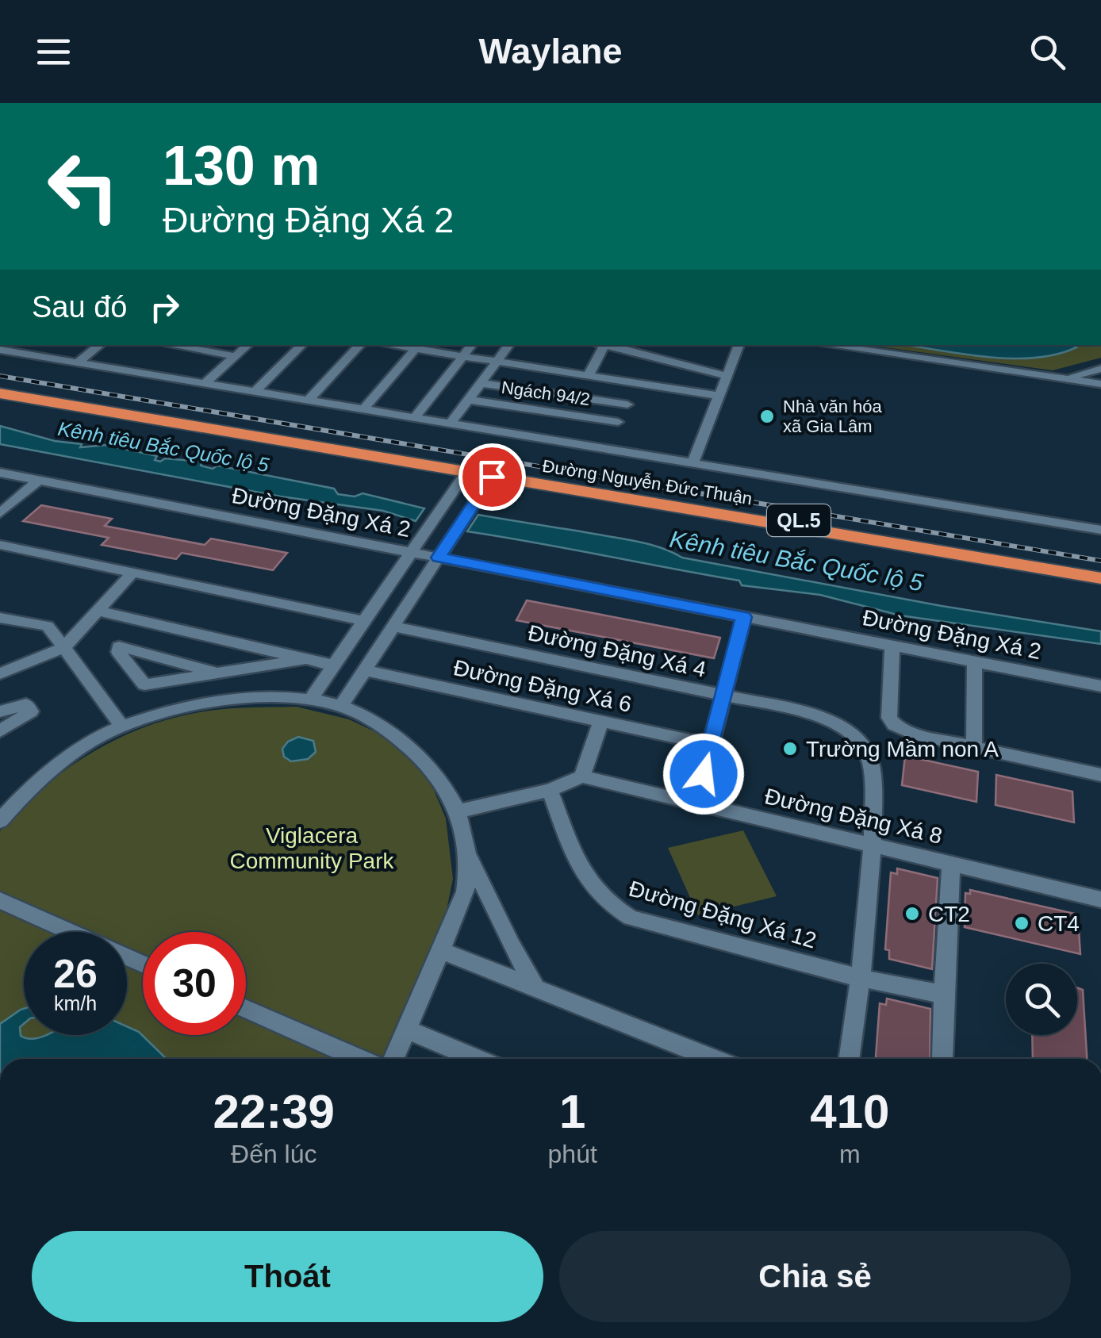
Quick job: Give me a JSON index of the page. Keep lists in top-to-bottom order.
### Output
{
  "streets": {
    "highway": ["Đường Nguyễn Đức Thuận", "QL.5"],
    "street": [
      "Ngách 94/2",
      "Đường Đặng Xá 2",
      "Đường Đặng Xá 4",
      "Đường Đặng Xá 6",
      "Đường Đặng Xá 8",
      "Đường Đặng Xá 12"
    ]
  },
  "crossings": [
    ["Đường Đặng Xá 4", "Đường Đặng Xá 8"],
    ["Đường Đặng Xá 4", "Đường Đặng Xá 12"]
  ],
  "water": ["Kênh tiêu Bắc Quốc lộ 5"],
  "parks": ["Viglacera Community Park"],
  "places": [
    "Nhà văn hóa xã Gia Lâm",
    "Trường Mầm non A",
    "CT2",
    "CT4"
  ],
  "page": {
    "header": "Waylane",
    "turn": ["130 m", "Đường Đặng Xá 2"],
    "then": "Sau đó",
    "speed": "26 km/h",
    "limit": "30",
    "eta": [
      "22:39",
      "Đến lúc",
      "1",
      "phút",
      "410",
      "m"
    ],
    "buttons": ["Thoát", "Chia sẻ"]
  }
}
